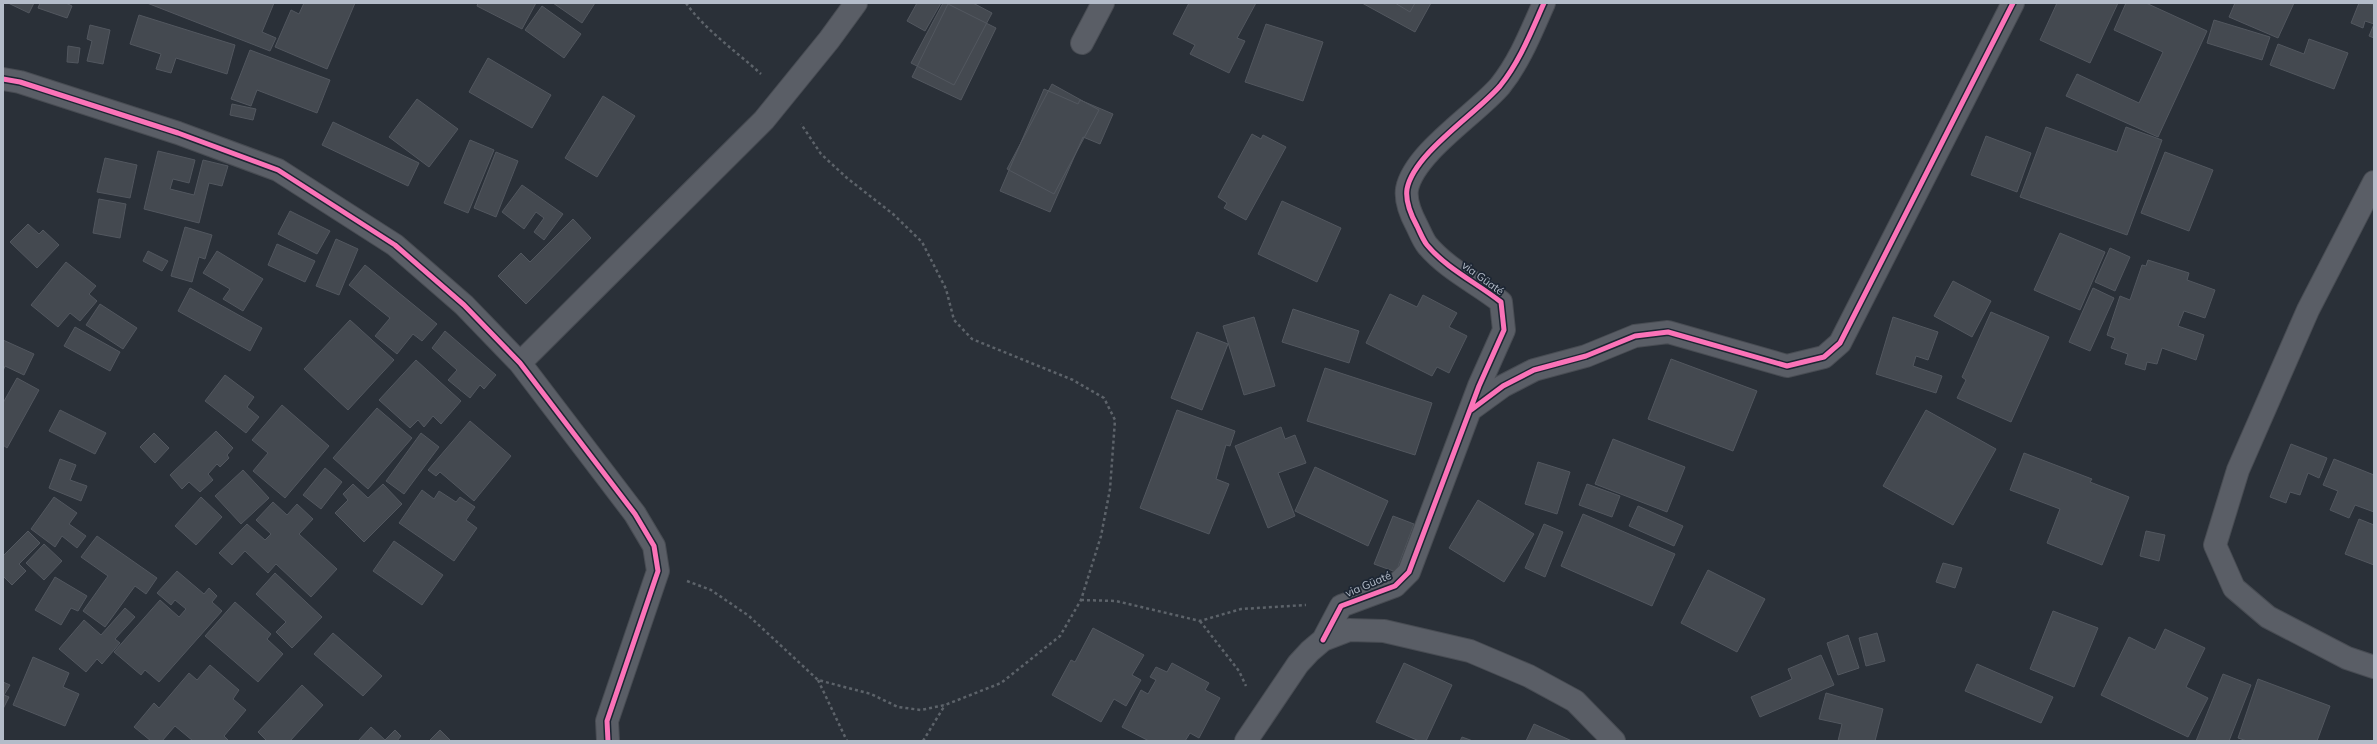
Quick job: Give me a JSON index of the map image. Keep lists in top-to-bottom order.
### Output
{
  "streets": {
    "street": ["via Güaté"]
  }
}
